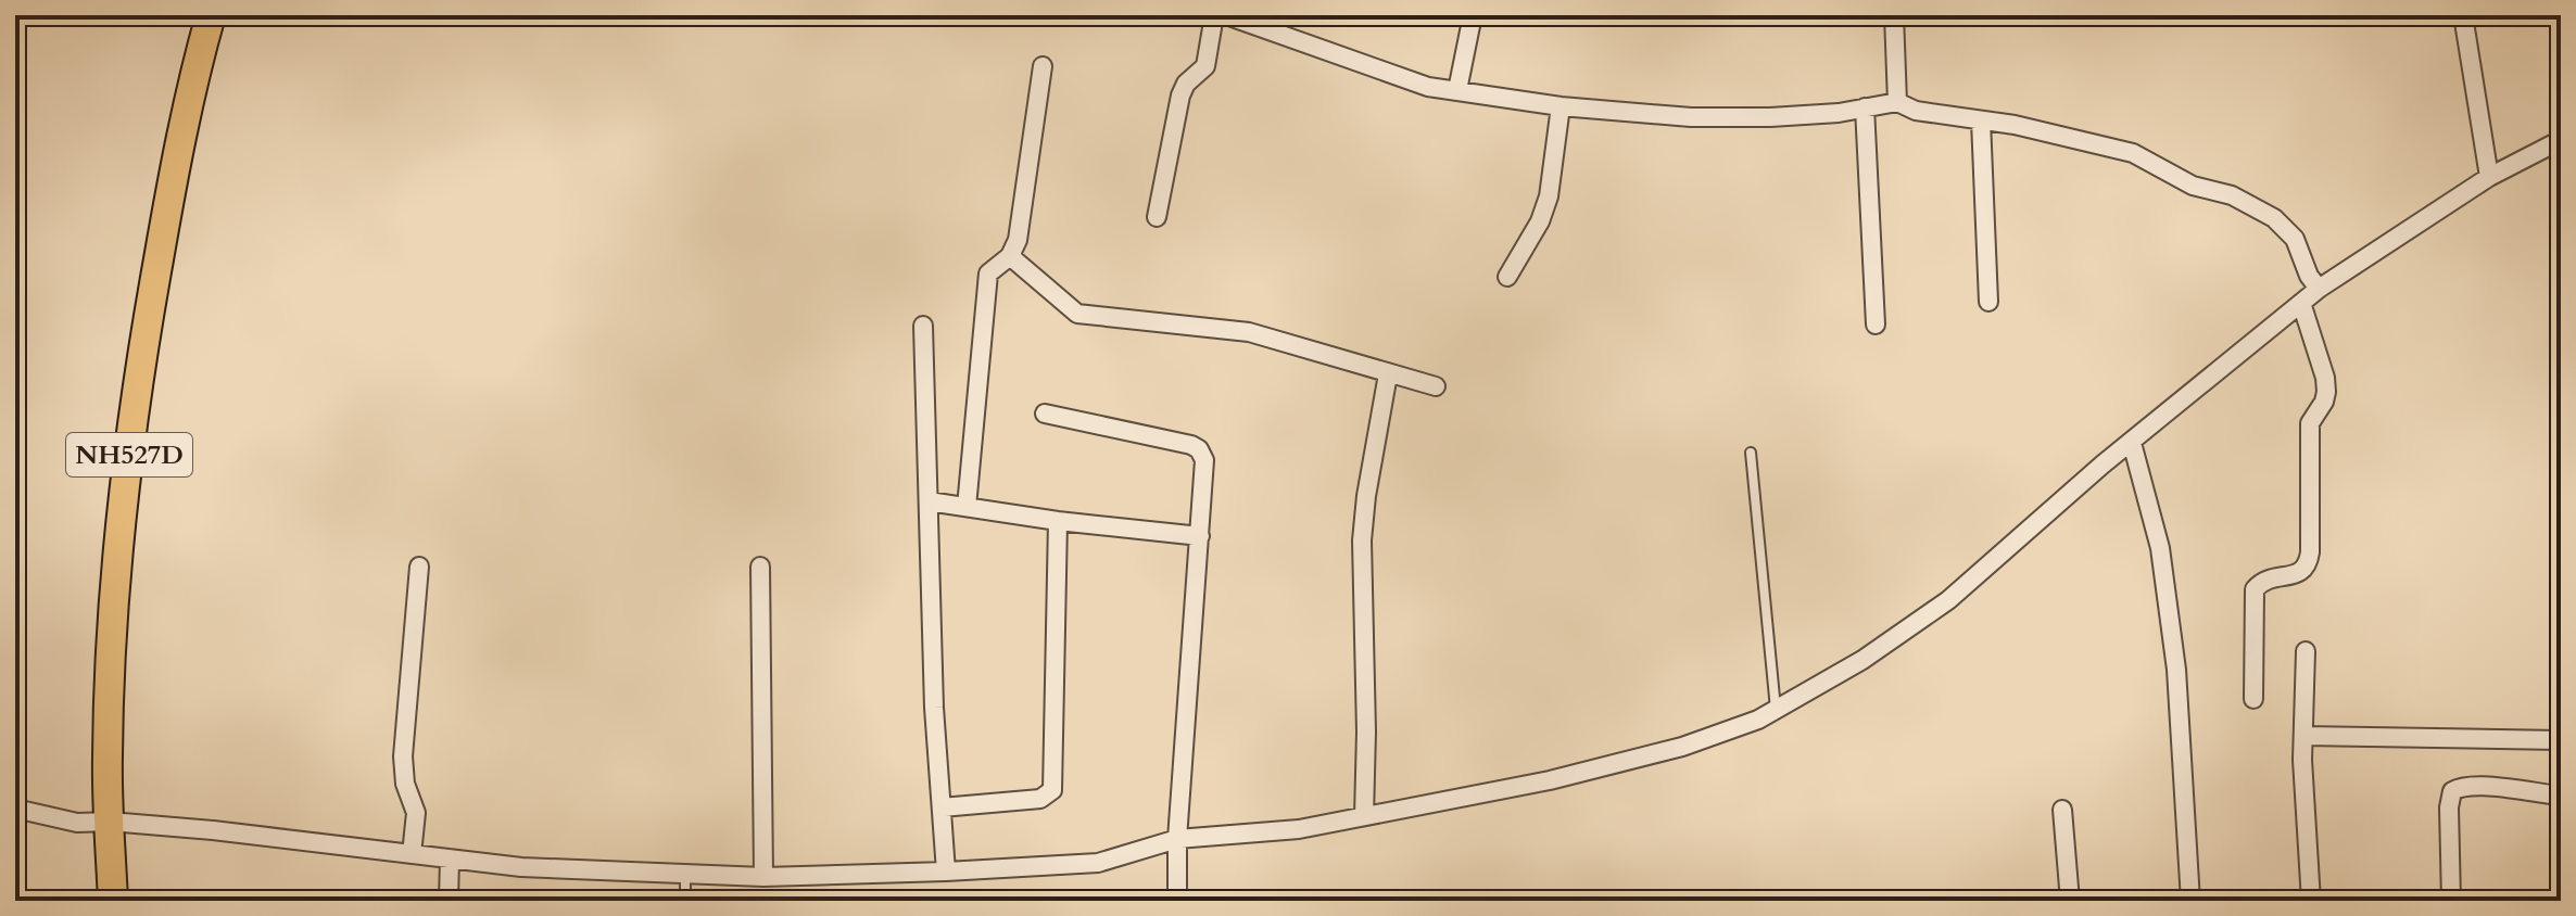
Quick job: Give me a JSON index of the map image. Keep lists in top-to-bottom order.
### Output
{
  "streets": {
    "highway": ["NH527D"]
  }
}
